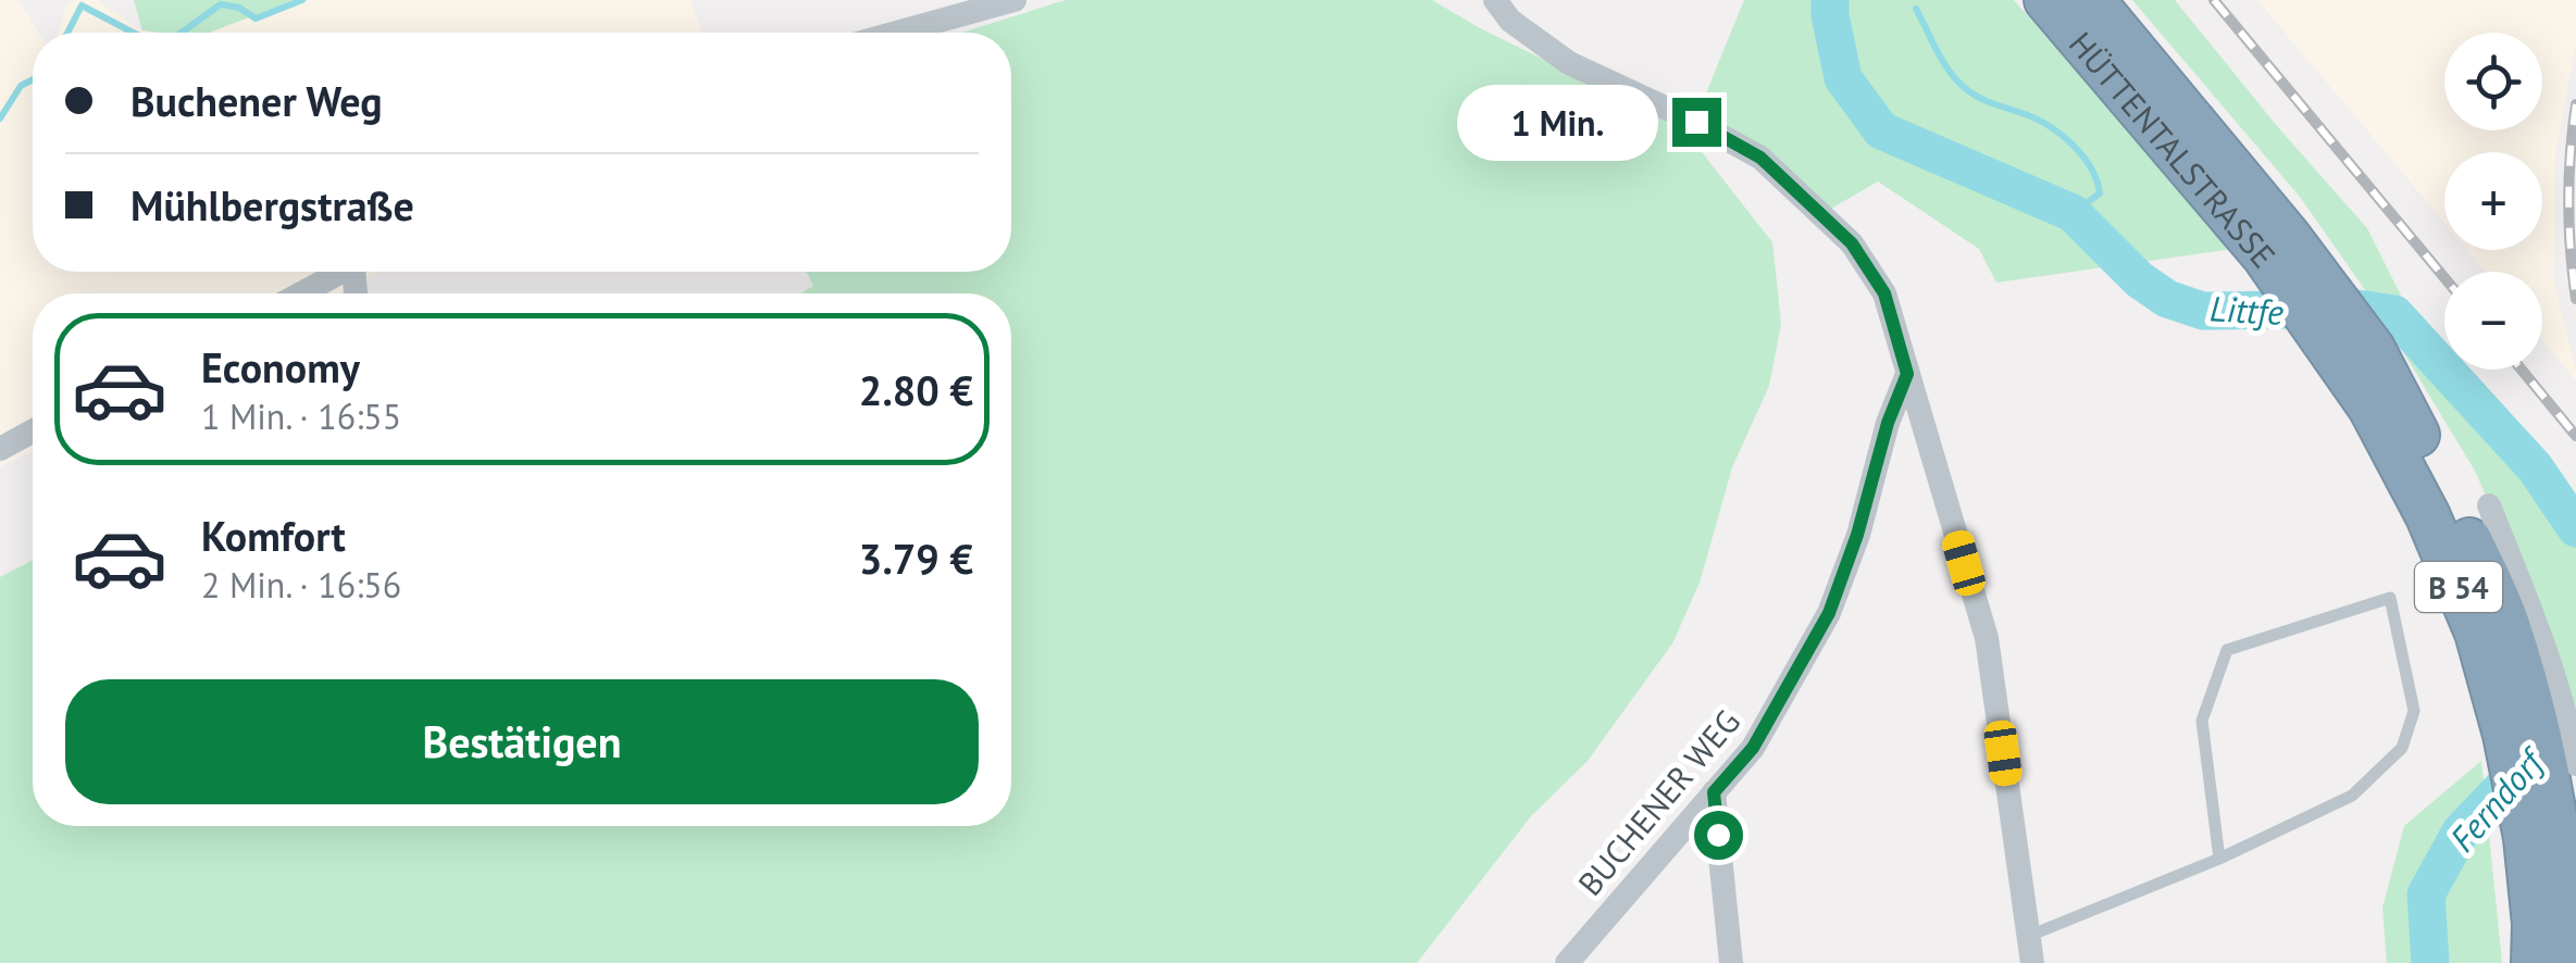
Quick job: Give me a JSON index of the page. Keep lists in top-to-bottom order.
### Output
{
  "streets": {
    "highway": ["HÜTTENTALSTRASSE", "B 54"],
    "street": ["BUCHENER WEG"]
  },
  "water": ["Littfe", "Ferndorf"],
  "page": {
    "map_buttons": ["+", "−"],
    "banner": ["Buchener Weg", "Mühlbergstraße"],
    "bubble": "1 Min.",
    "list": [
      {
        "name": "Economy",
        "note": "1 Min. · 16:55",
        "value": "2.80 €"
      },
      {
        "name": "Komfort",
        "note": "2 Min. · 16:56",
        "value": "3.79 €"
      }
    ],
    "buttons": "Bestätigen"
  }
}
